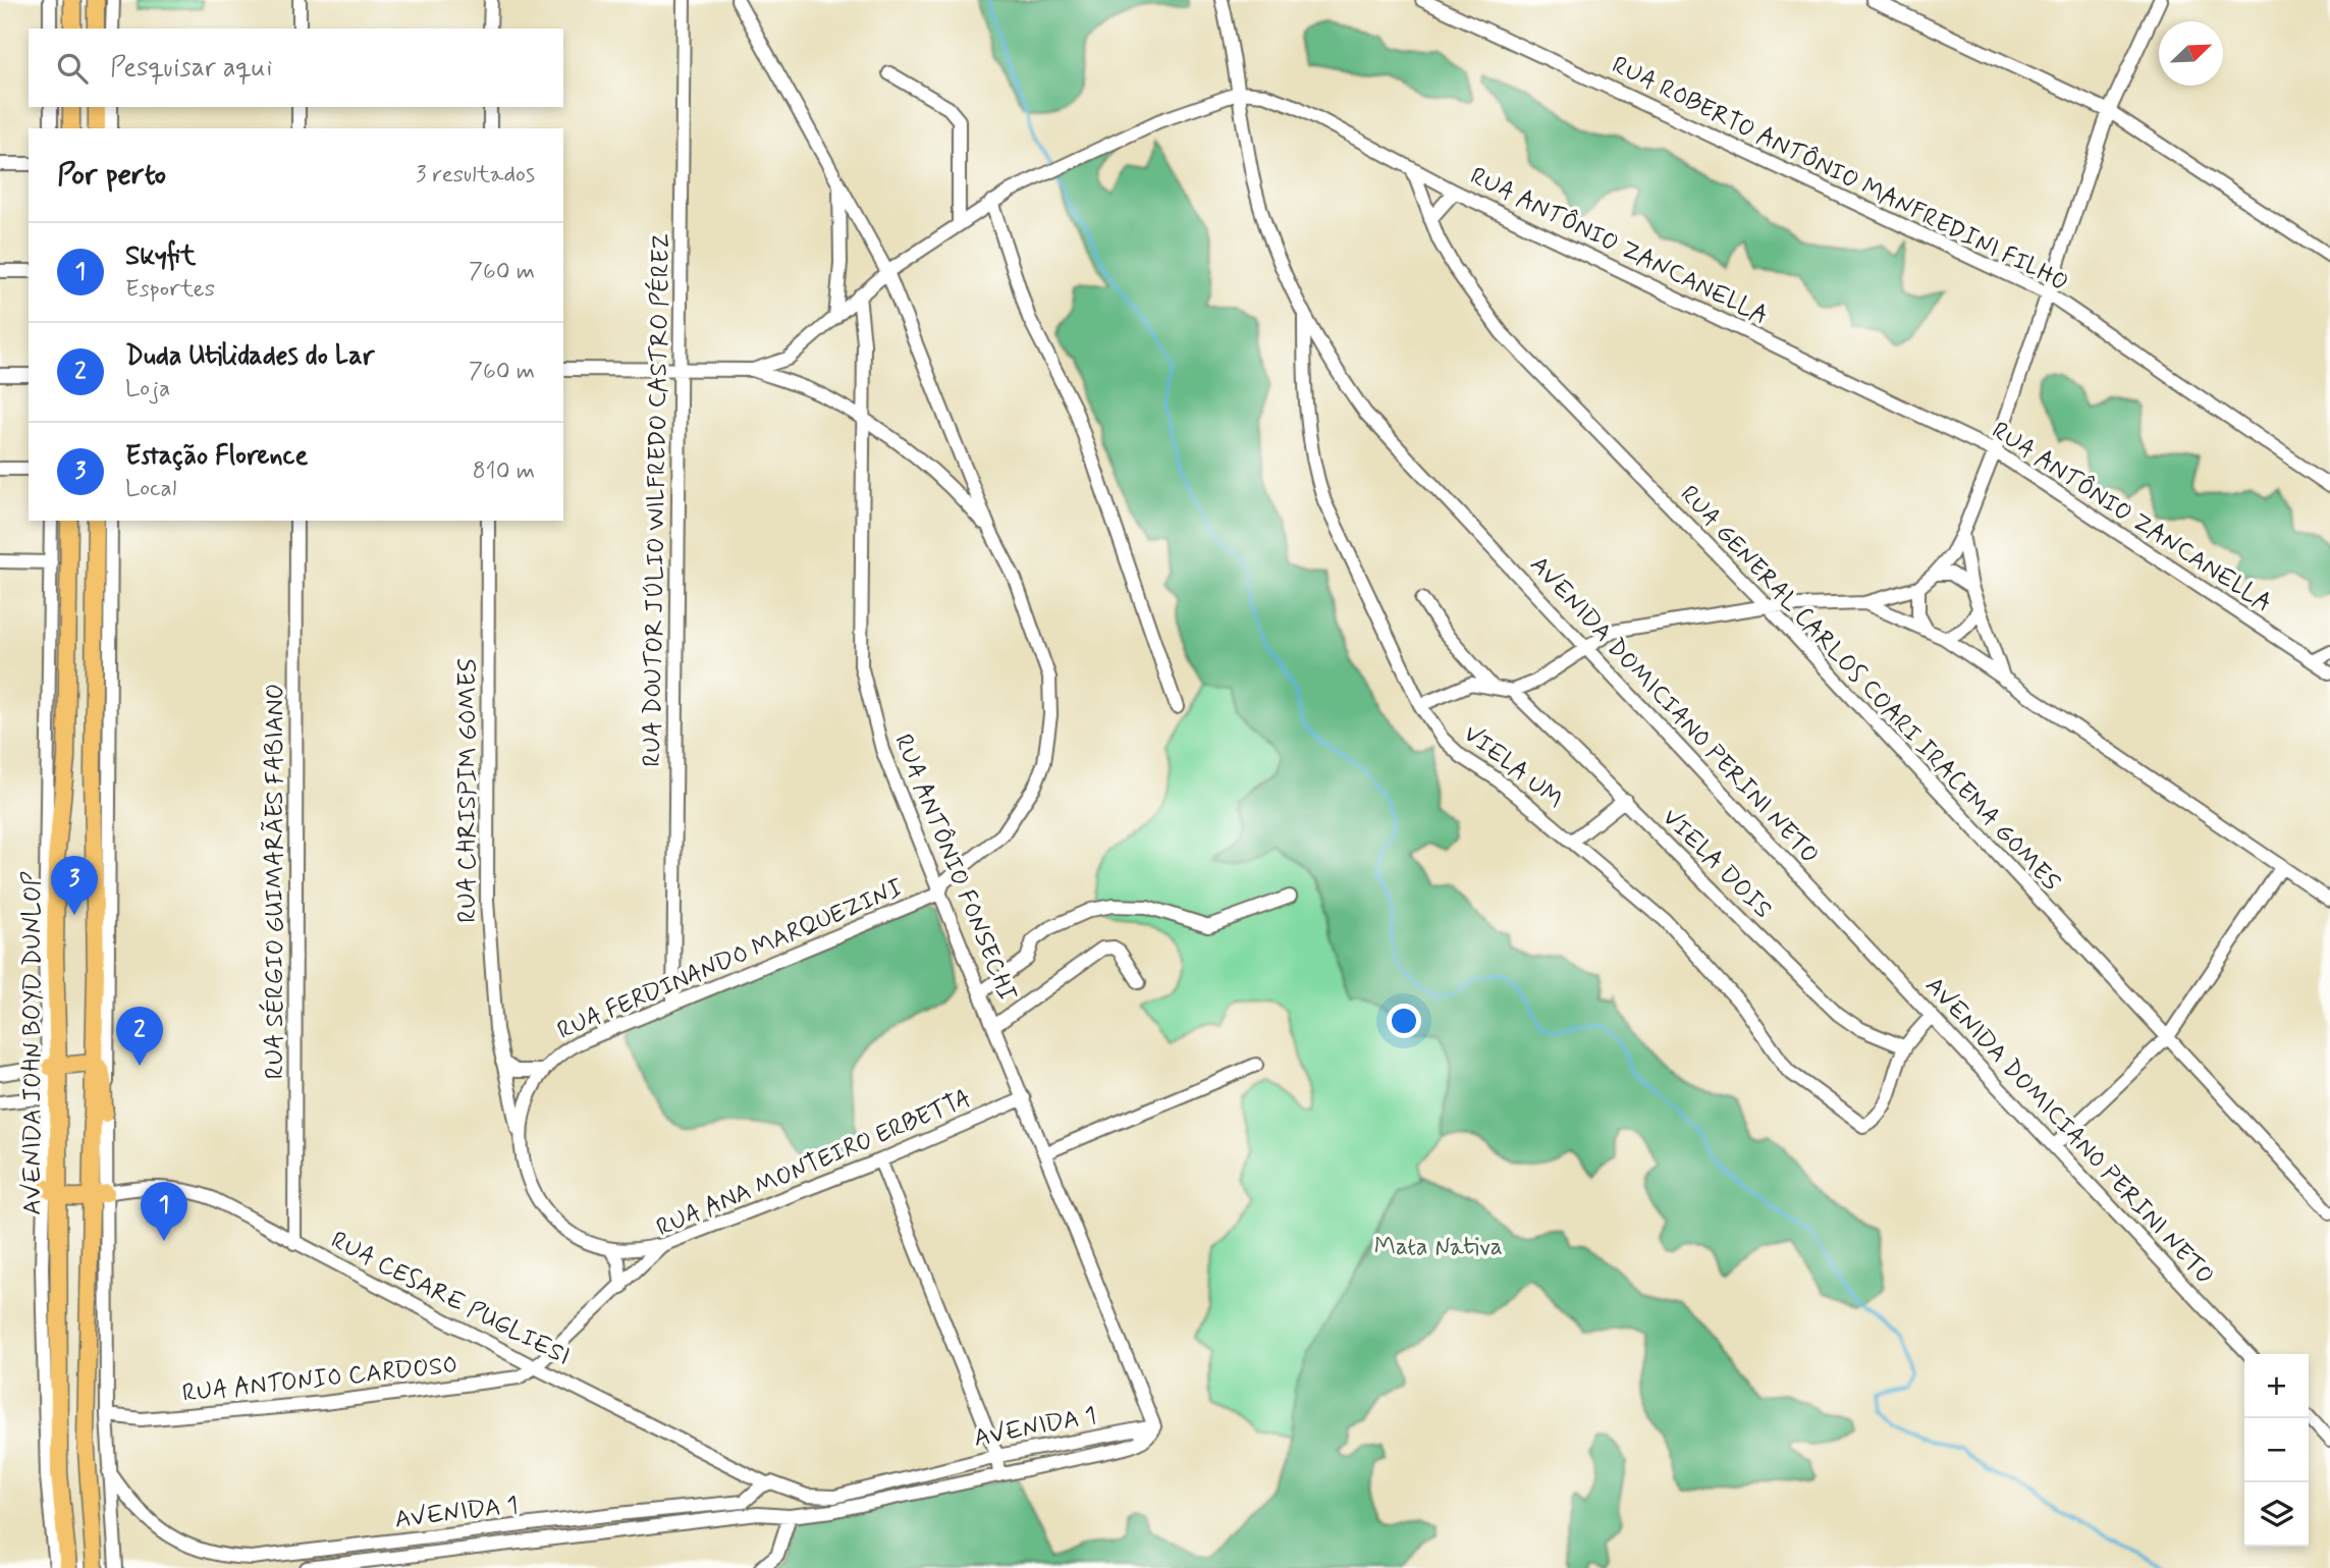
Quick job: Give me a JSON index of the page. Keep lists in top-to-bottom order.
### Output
{
  "streets": {
    "main road": ["AVENIDA JOHN BOYD DUNLOP"],
    "street": [
      "RUA ROBERTO ANTÔNIO MANFREDINI FILHO",
      "RUA ANTÔNIO ZANCANELLA",
      "RUA DOUTOR JÚLIO WILFREDO CASTRO PÉREZ",
      "RUA GENERAL CARLOS COARI IRACEMA GOMES",
      "AVENIDA DOMICIANO PERINI NETO",
      "VIELA UM",
      "RUA CHRISPIM GOMES",
      "VIELA DOIS",
      "RUA ANTÔNIO FONSECHI",
      "RUA SÉRGIO GUIMARÃES FABIANO",
      "RUA FERDINANDO MARQUEZINI",
      "RUA ANA MONTEIRO ERBETTA",
      "RUA CESARE PUGLIESI",
      "RUA ANTONIO CARDOSO",
      "AVENIDA 1"
    ]
  },
  "crossings": [
    ["RUA ANTÔNIO ZANCANELLA", "RUA GENERAL CARLOS COARI IRACEMA GOMES"],
    ["RUA ANTÔNIO ZANCANELLA", "AVENIDA DOMICIANO PERINI NETO"],
    ["RUA ANTÔNIO ZANCANELLA", "RUA ANTÔNIO FONSECHI"],
    ["RUA DOUTOR JÚLIO WILFREDO CASTRO PÉREZ", "RUA FERDINANDO MARQUEZINI"],
    ["AVENIDA DOMICIANO PERINI NETO", "VIELA UM"],
    ["VIELA UM", "VIELA DOIS"],
    ["RUA CHRISPIM GOMES", "RUA FERDINANDO MARQUEZINI"],
    ["RUA CHRISPIM GOMES", "RUA ANA MONTEIRO ERBETTA"],
    ["RUA ANTÔNIO FONSECHI", "RUA FERDINANDO MARQUEZINI"],
    ["RUA ANTÔNIO FONSECHI", "RUA ANA MONTEIRO ERBETTA"],
    ["RUA ANTÔNIO FONSECHI", "AVENIDA 1"],
    ["RUA SÉRGIO GUIMARÃES FABIANO", "RUA CESARE PUGLIESI"],
    ["RUA ANA MONTEIRO ERBETTA", "RUA CESARE PUGLIESI"],
    ["RUA ANA MONTEIRO ERBETTA", "RUA ANTONIO CARDOSO"],
    ["RUA CESARE PUGLIESI", "RUA ANTONIO CARDOSO"],
    ["RUA CESARE PUGLIESI", "AVENIDA 1"]
  ],
  "parks": ["Mata Nativa"],
  "north": "top right",
  "page": {
    "search": "Pesquisar aqui",
    "heading": ["Por perto", "3 resultados"],
    "list": [
      {
        "mark": "1",
        "name": "Skyfit",
        "note": "Esportes",
        "value": "760 m"
      },
      {
        "mark": "2",
        "name": "Duda Utilidades do Lar",
        "note": "Loja",
        "value": "760 m"
      },
      {
        "mark": "3",
        "name": "Estação Florence",
        "note": "Local",
        "value": "810 m"
      }
    ],
    "pins": ["3", "2", "1"],
    "map_buttons": ["+", "−"]
  }
}
